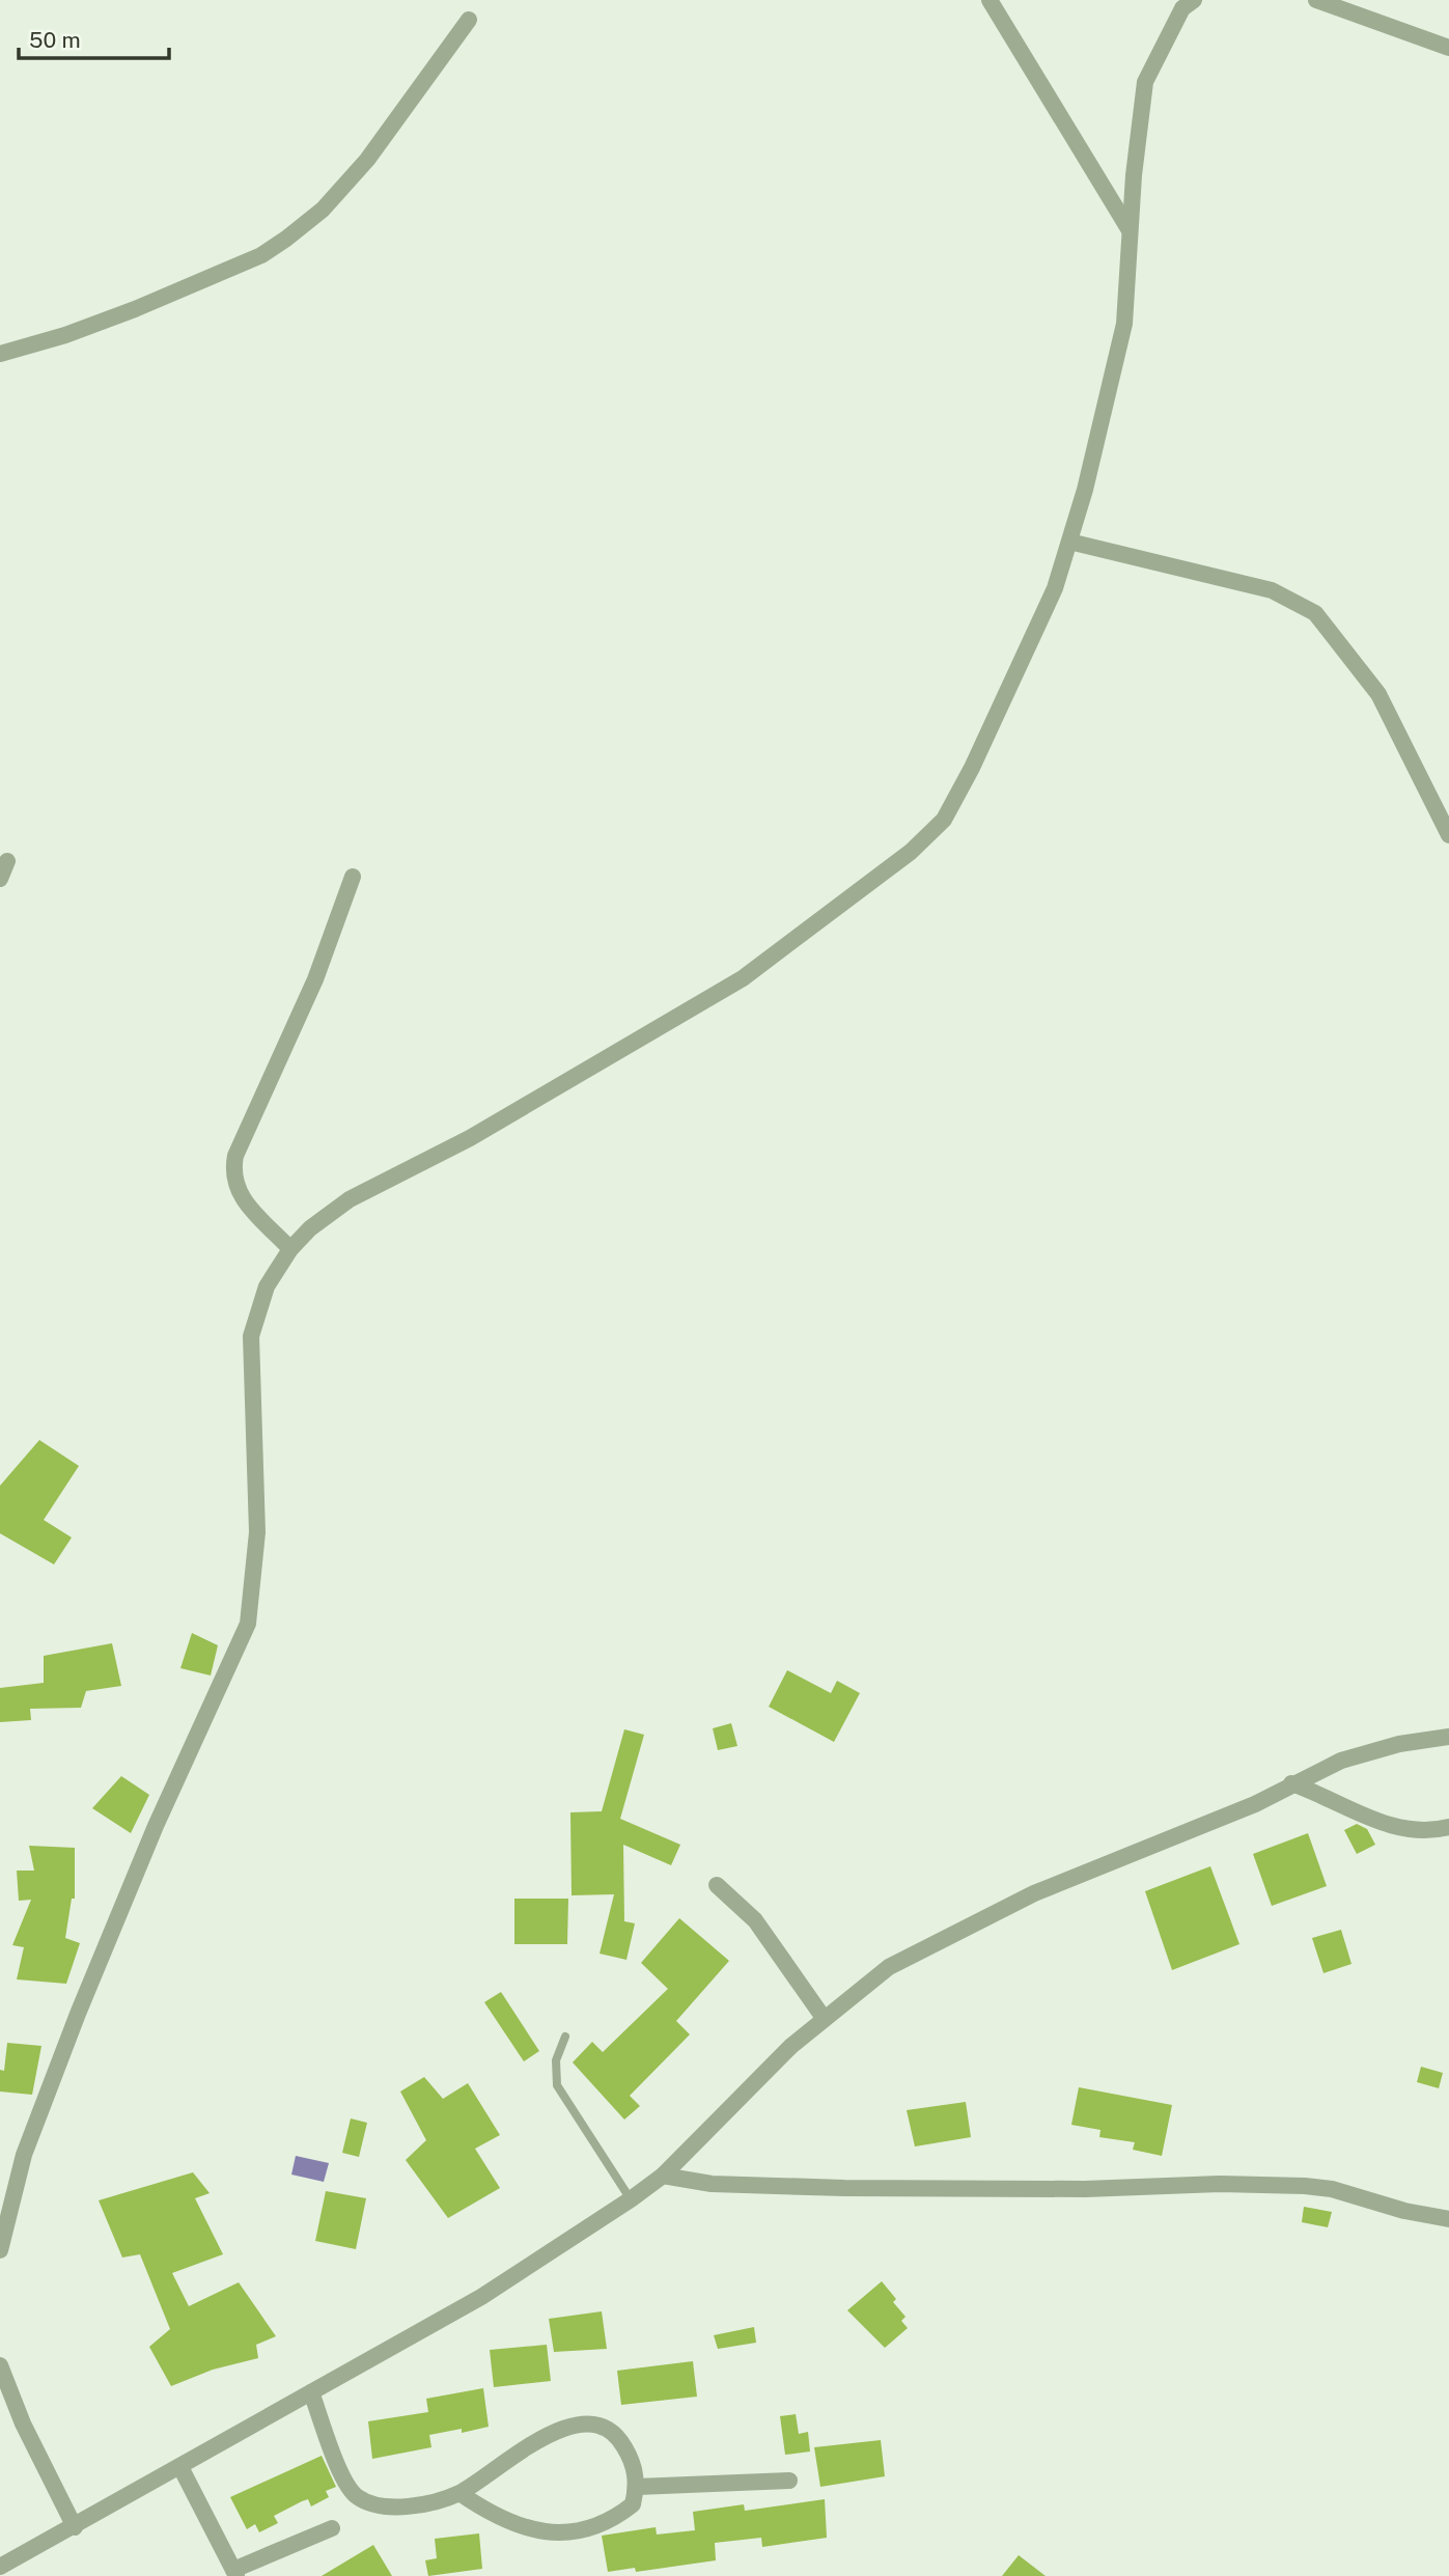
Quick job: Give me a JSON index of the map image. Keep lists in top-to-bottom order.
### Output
{
  "scale_bar": "50 m"
}
